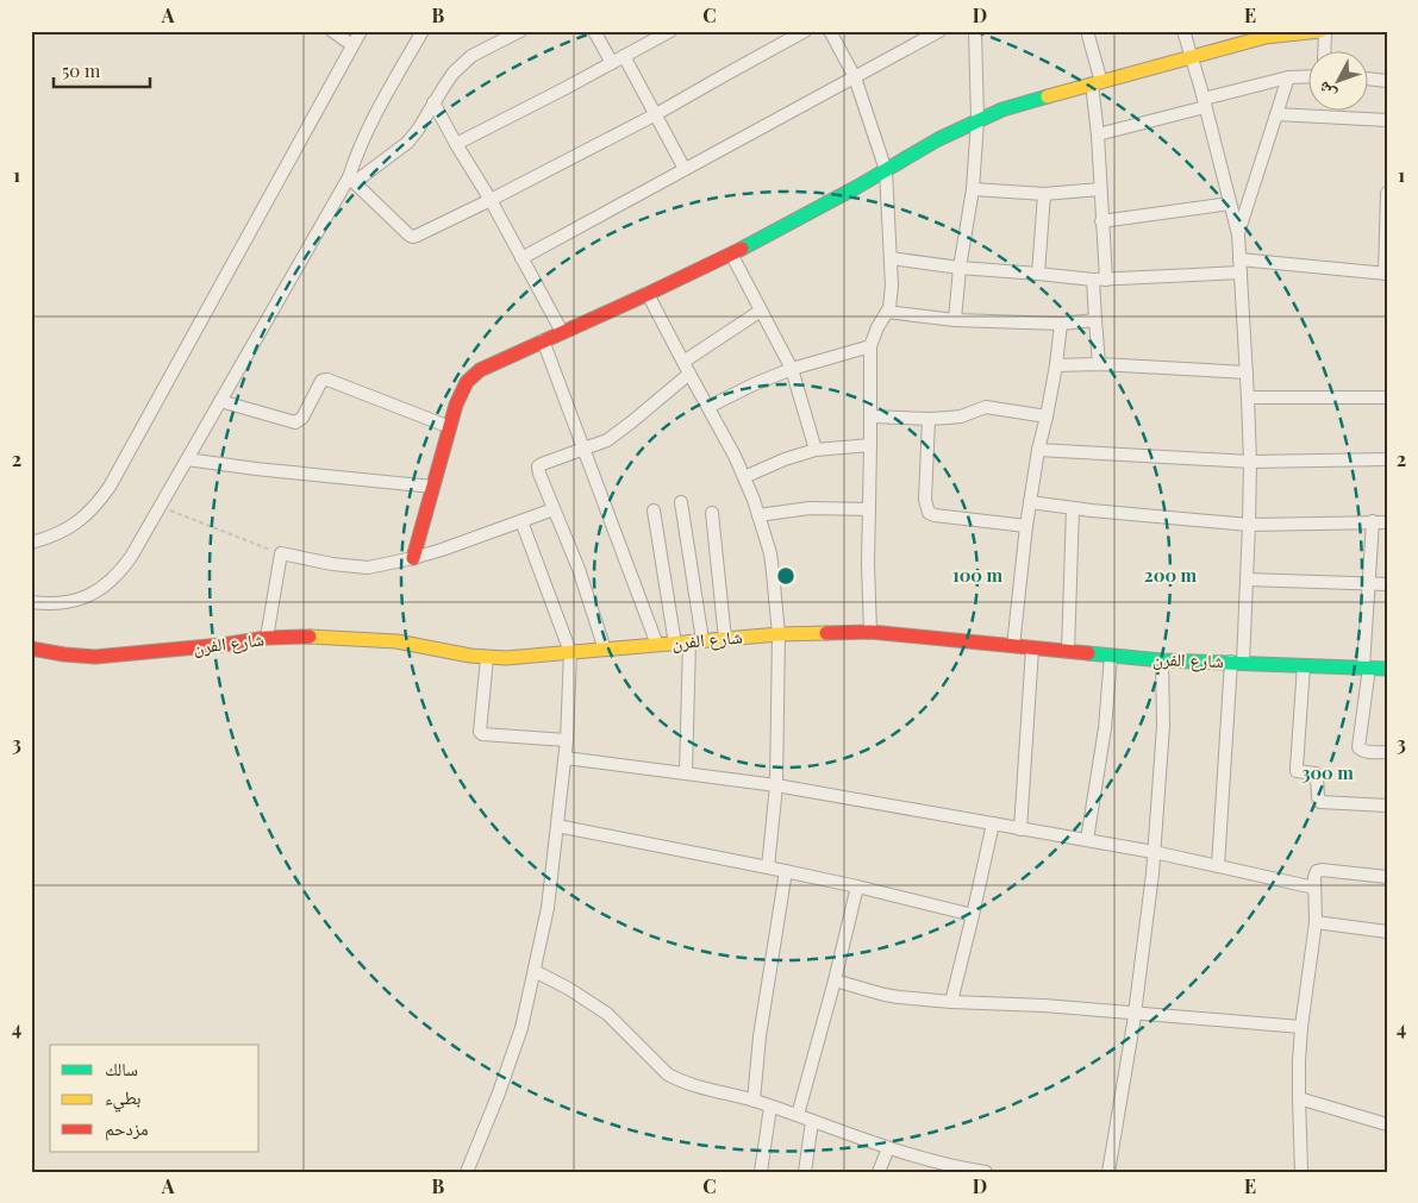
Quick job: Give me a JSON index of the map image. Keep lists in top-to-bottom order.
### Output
{
  "streets": {
    "street": ["شارع الفرن"]
  },
  "legend": ["سالك", "بطيء", "مزدحم"],
  "scale_bar": "50 m",
  "north": "bottom left",
  "grid": {
    "columns": [
      "A",
      "B",
      "C",
      "D",
      "E"
    ],
    "rows": [
      "1",
      "2",
      "3",
      "4"
    ]
  },
  "rings": ["100 m", "200 m", "300 m"]
}
